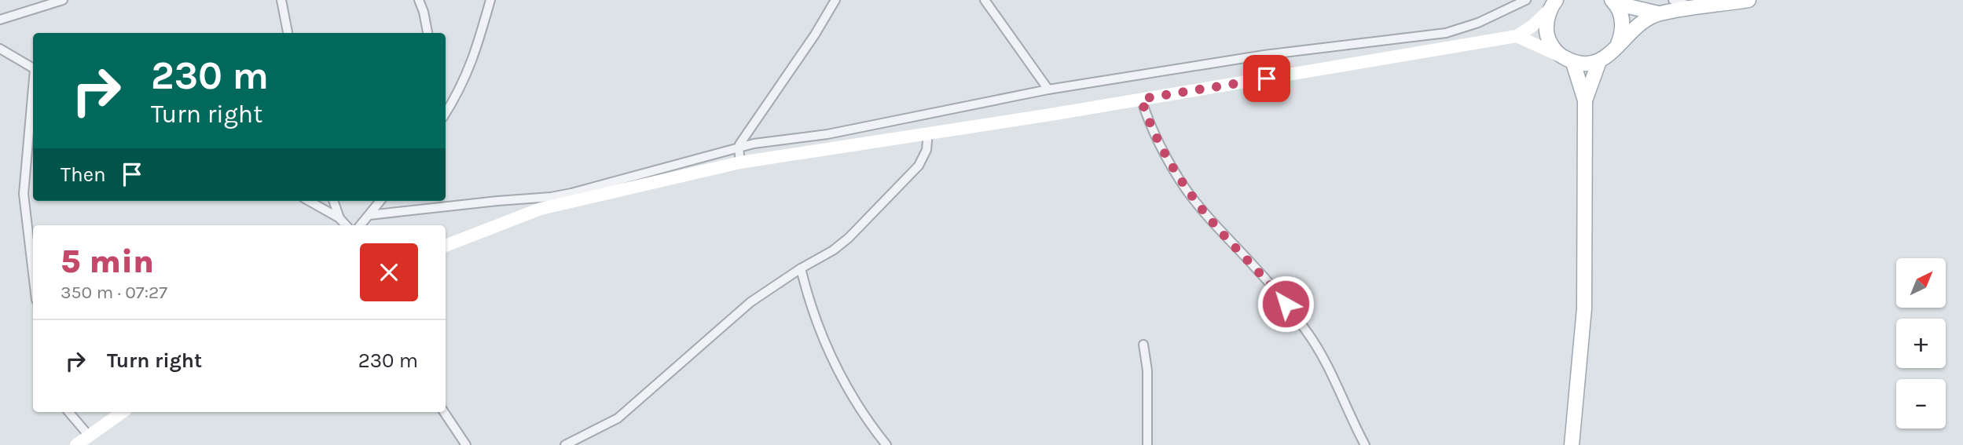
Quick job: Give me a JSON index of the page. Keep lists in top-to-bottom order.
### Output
{
  "north": "top right",
  "page": {
    "turn": ["230 m", "Turn right"],
    "then": "Then",
    "heading": ["5 min", "350 m · 07:27"],
    "map_buttons": ["+", "−"],
    "list": [
      {
        "name": "Turn right",
        "value": "230 m"
      }
    ]
  }
}
